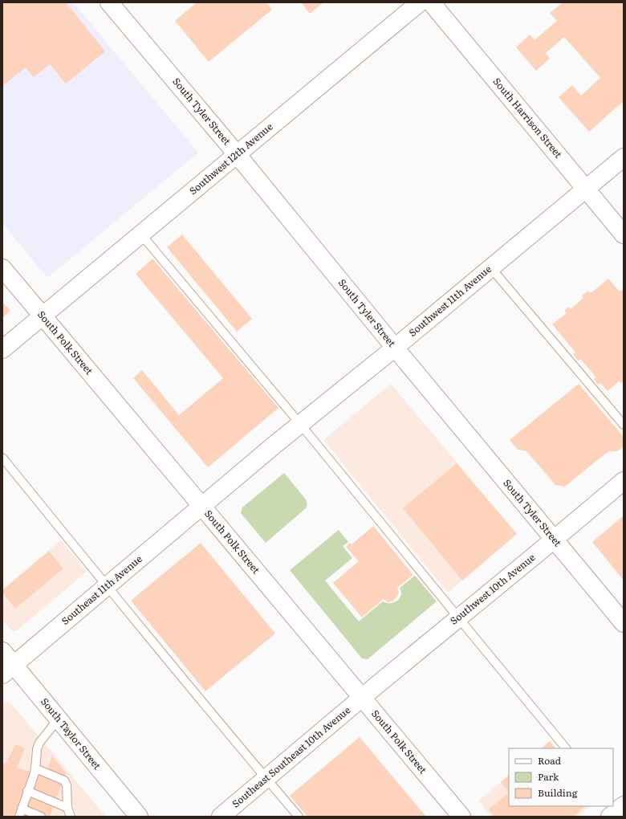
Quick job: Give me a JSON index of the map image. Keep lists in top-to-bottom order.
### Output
{
  "streets": {
    "street": [
      "South Tyler Street",
      "South Harrison Street",
      "Southwest 12th Avenue",
      "Southwest 11th Avenue",
      "South Polk Street",
      "Southwest 10th Avenue",
      "Southeast 11th Avenue",
      "South Taylor Street",
      "Southeast Southeast 10th Avenue"
    ]
  },
  "crossings": [
    ["South Tyler Street", "Southwest 12th Avenue"],
    ["South Tyler Street", "Southwest 11th Avenue"],
    ["South Tyler Street", "Southwest 10th Avenue"],
    ["South Harrison Street", "Southwest 11th Avenue"],
    ["Southwest 12th Avenue", "South Polk Street"],
    ["Southwest 11th Avenue", "South Polk Street"],
    ["Southwest 11th Avenue", "Southeast 11th Avenue"],
    ["South Polk Street", "Southwest 10th Avenue"],
    ["South Polk Street", "Southeast 11th Avenue"],
    ["South Polk Street", "Southeast Southeast 10th Avenue"],
    ["Southwest 10th Avenue", "Southeast Southeast 10th Avenue"],
    ["Southeast 11th Avenue", "South Taylor Street"]
  ],
  "legend": ["Road", "Park", "Building"]
}
